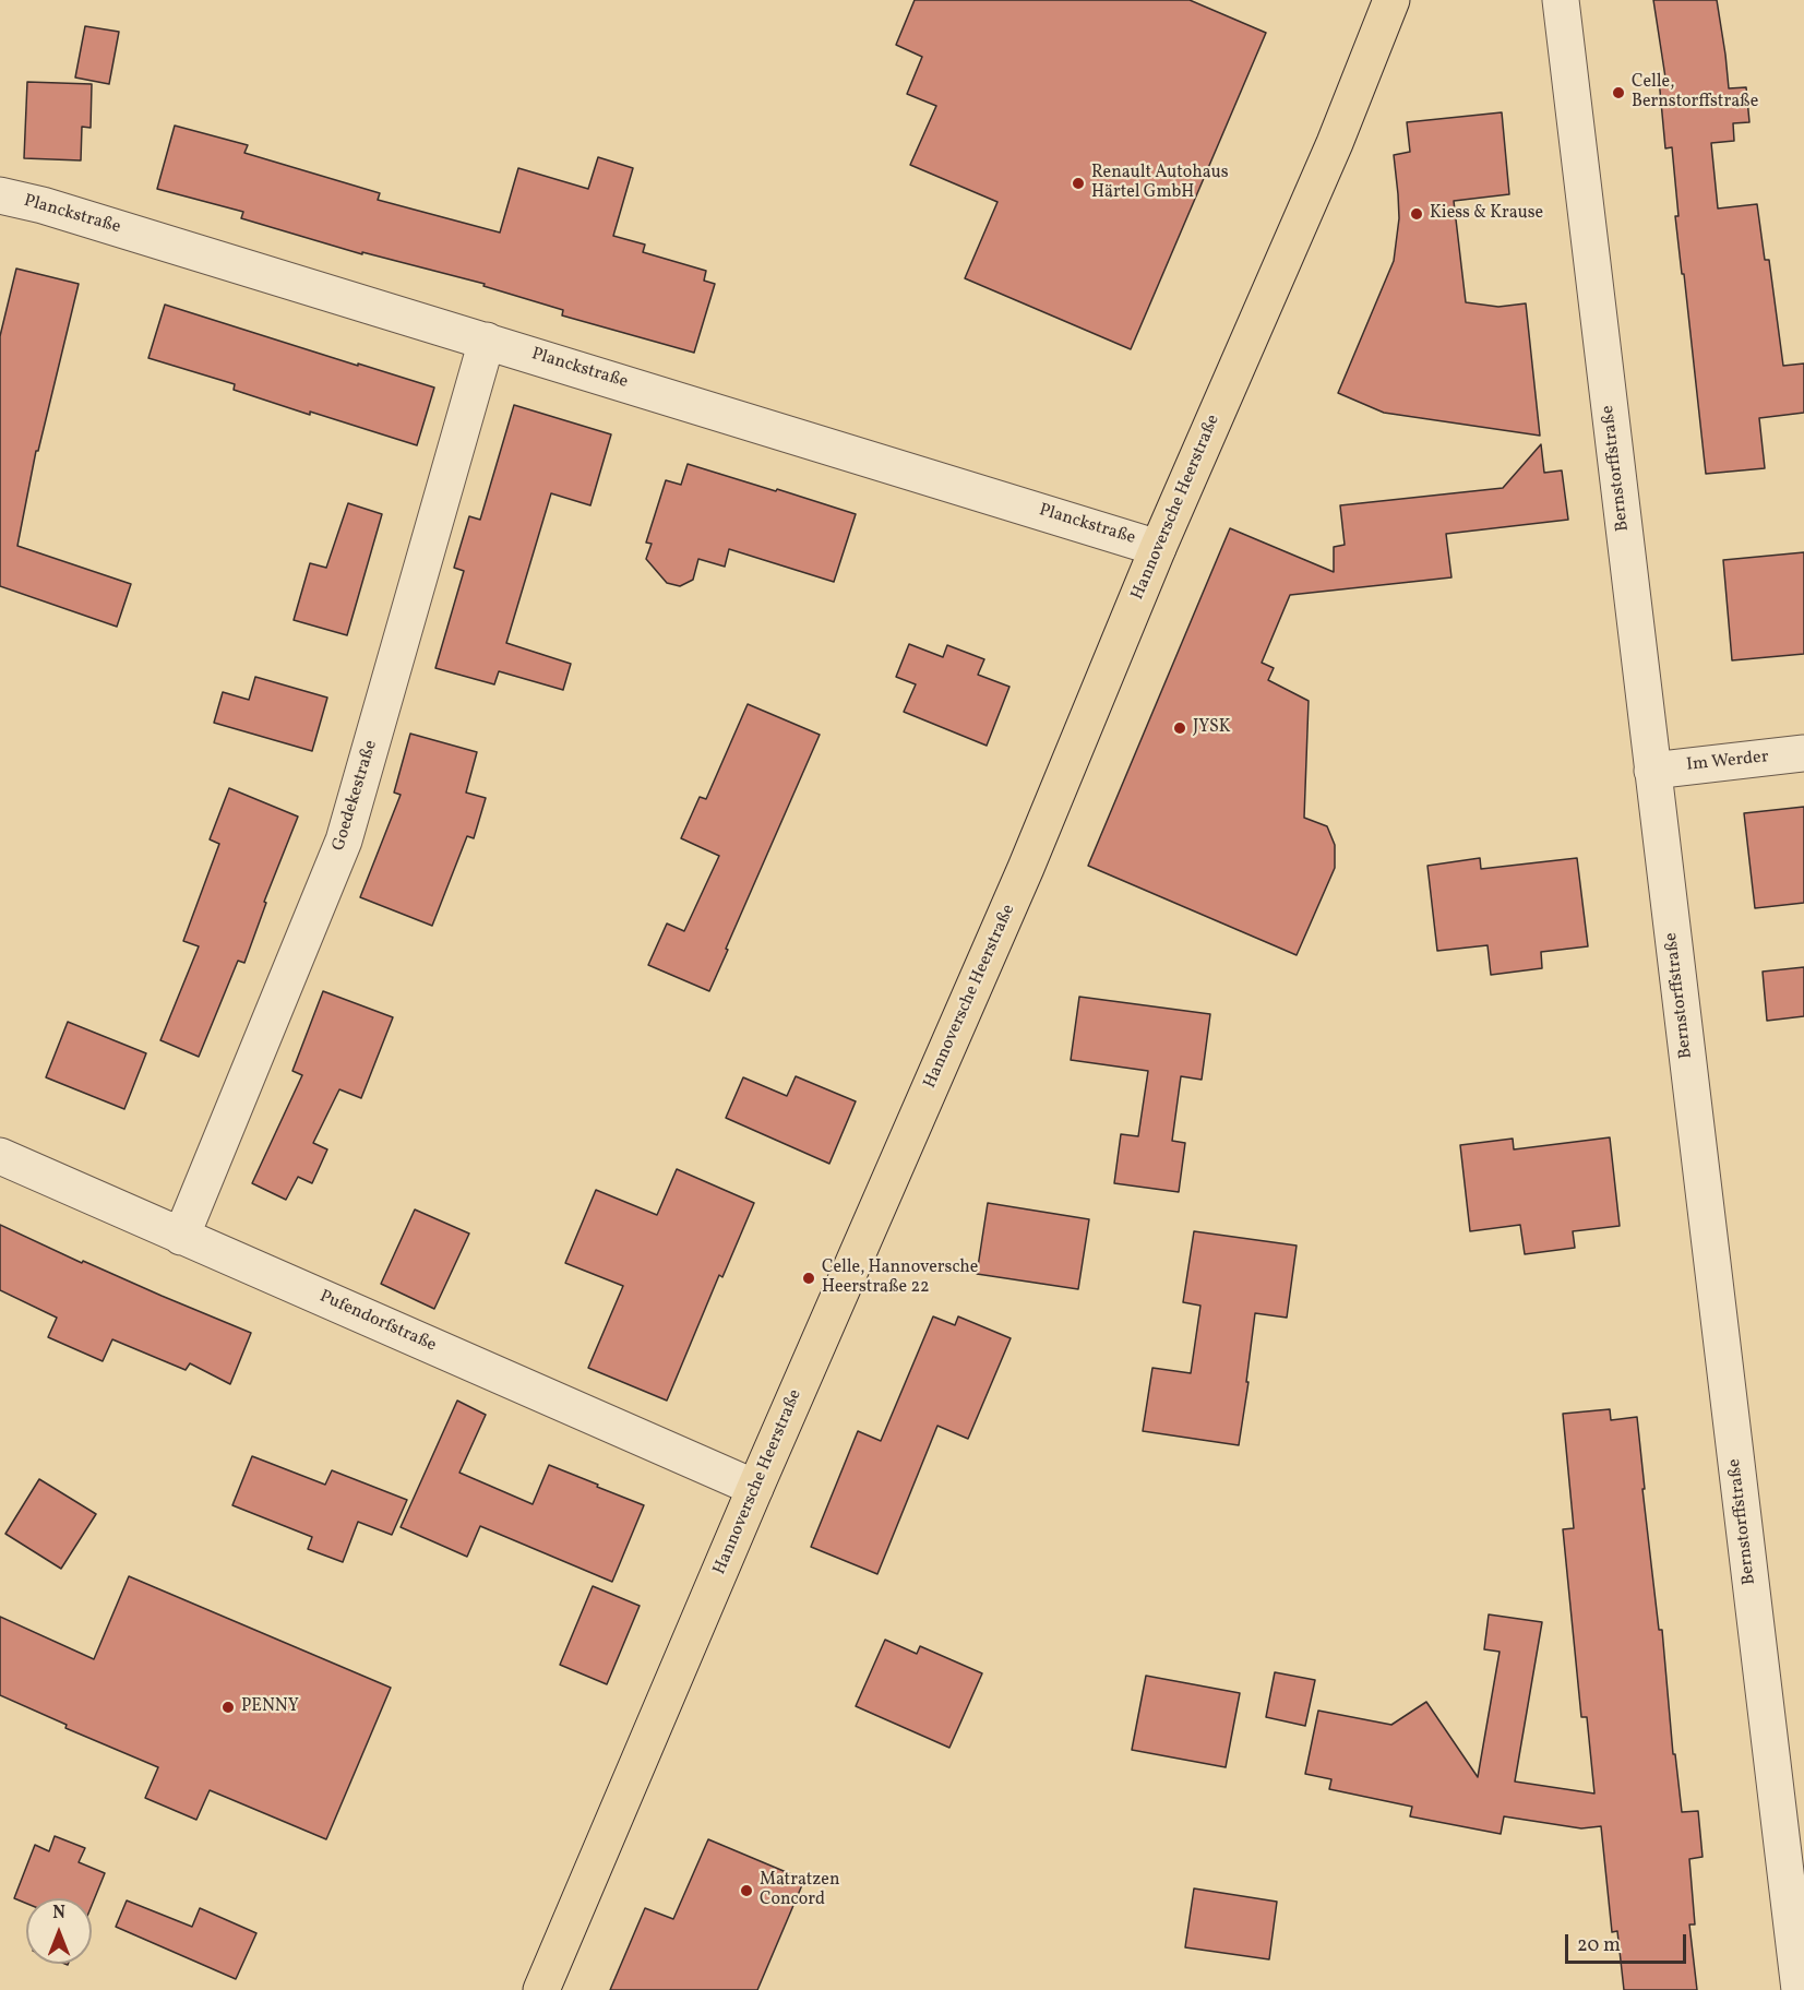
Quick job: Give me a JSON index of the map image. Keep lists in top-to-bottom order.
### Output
{
  "streets": {
    "main road": ["Hannoversche Heerstraße"],
    "street": [
      "Planckstraße",
      "Bernstorffstraße",
      "Im Werder",
      "Goedekestraße",
      "Pufendorfstraße"
    ]
  },
  "crossings": [
    ["Planckstraße", "Hannoversche Heerstraße"],
    ["Planckstraße", "Goedekestraße"],
    ["Bernstorffstraße", "Im Werder"],
    ["Hannoversche Heerstraße", "Pufendorfstraße"],
    ["Goedekestraße", "Pufendorfstraße"]
  ],
  "places": [
    "Celle, Bernstorffstraße",
    "Renault Autohaus Härtel GmbH",
    "Kiess & Krause",
    "JYSK",
    "Celle, Hannoversche Heerstraße 22",
    "PENNY",
    "Matratzen Concord"
  ],
  "scale_bar": "20 m",
  "north": "top"
}
